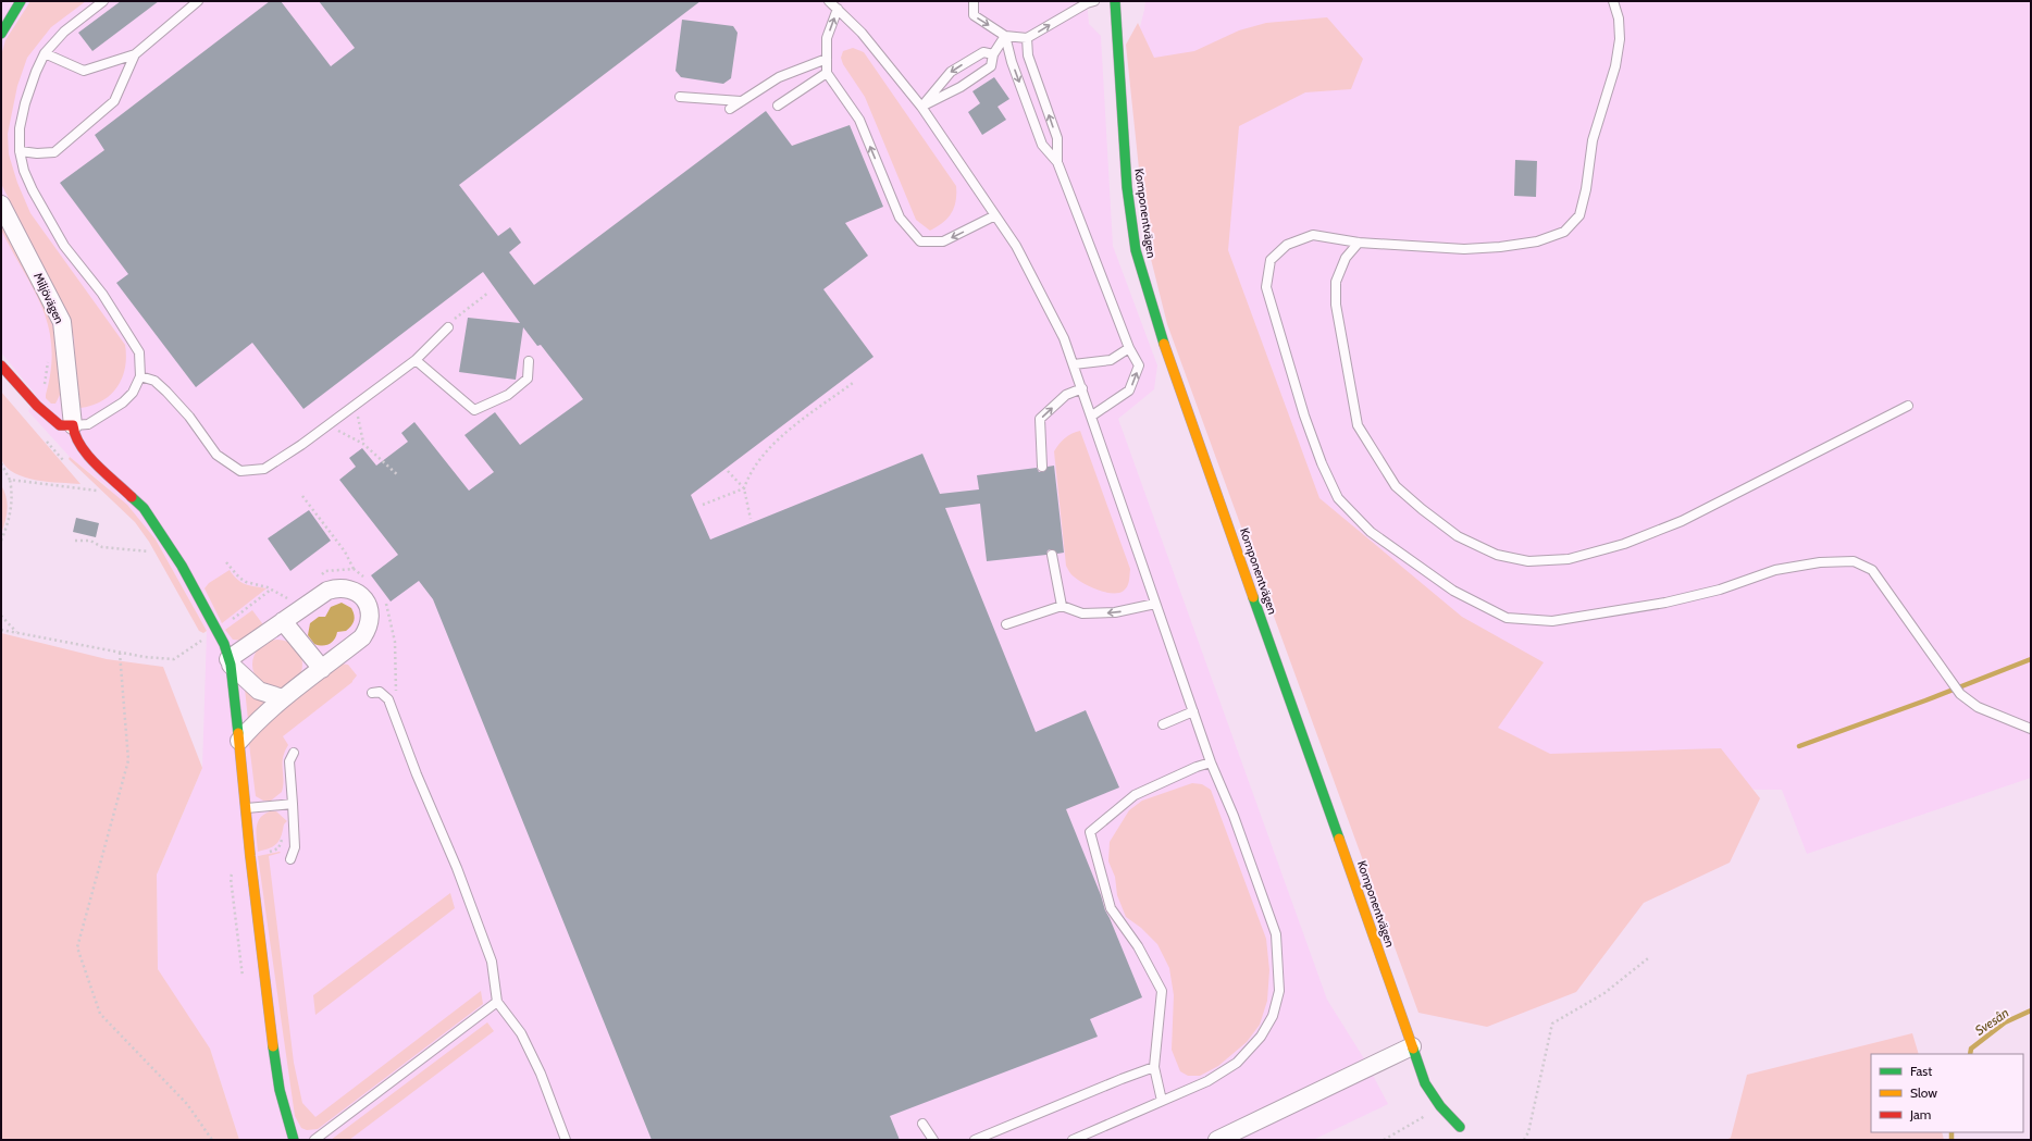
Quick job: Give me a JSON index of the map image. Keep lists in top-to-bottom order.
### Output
{
  "streets": {
    "street": ["Komponentvägen", "Miljövägen"]
  },
  "water": ["Svesån"],
  "legend": ["Fast", "Slow", "Jam"]
}
